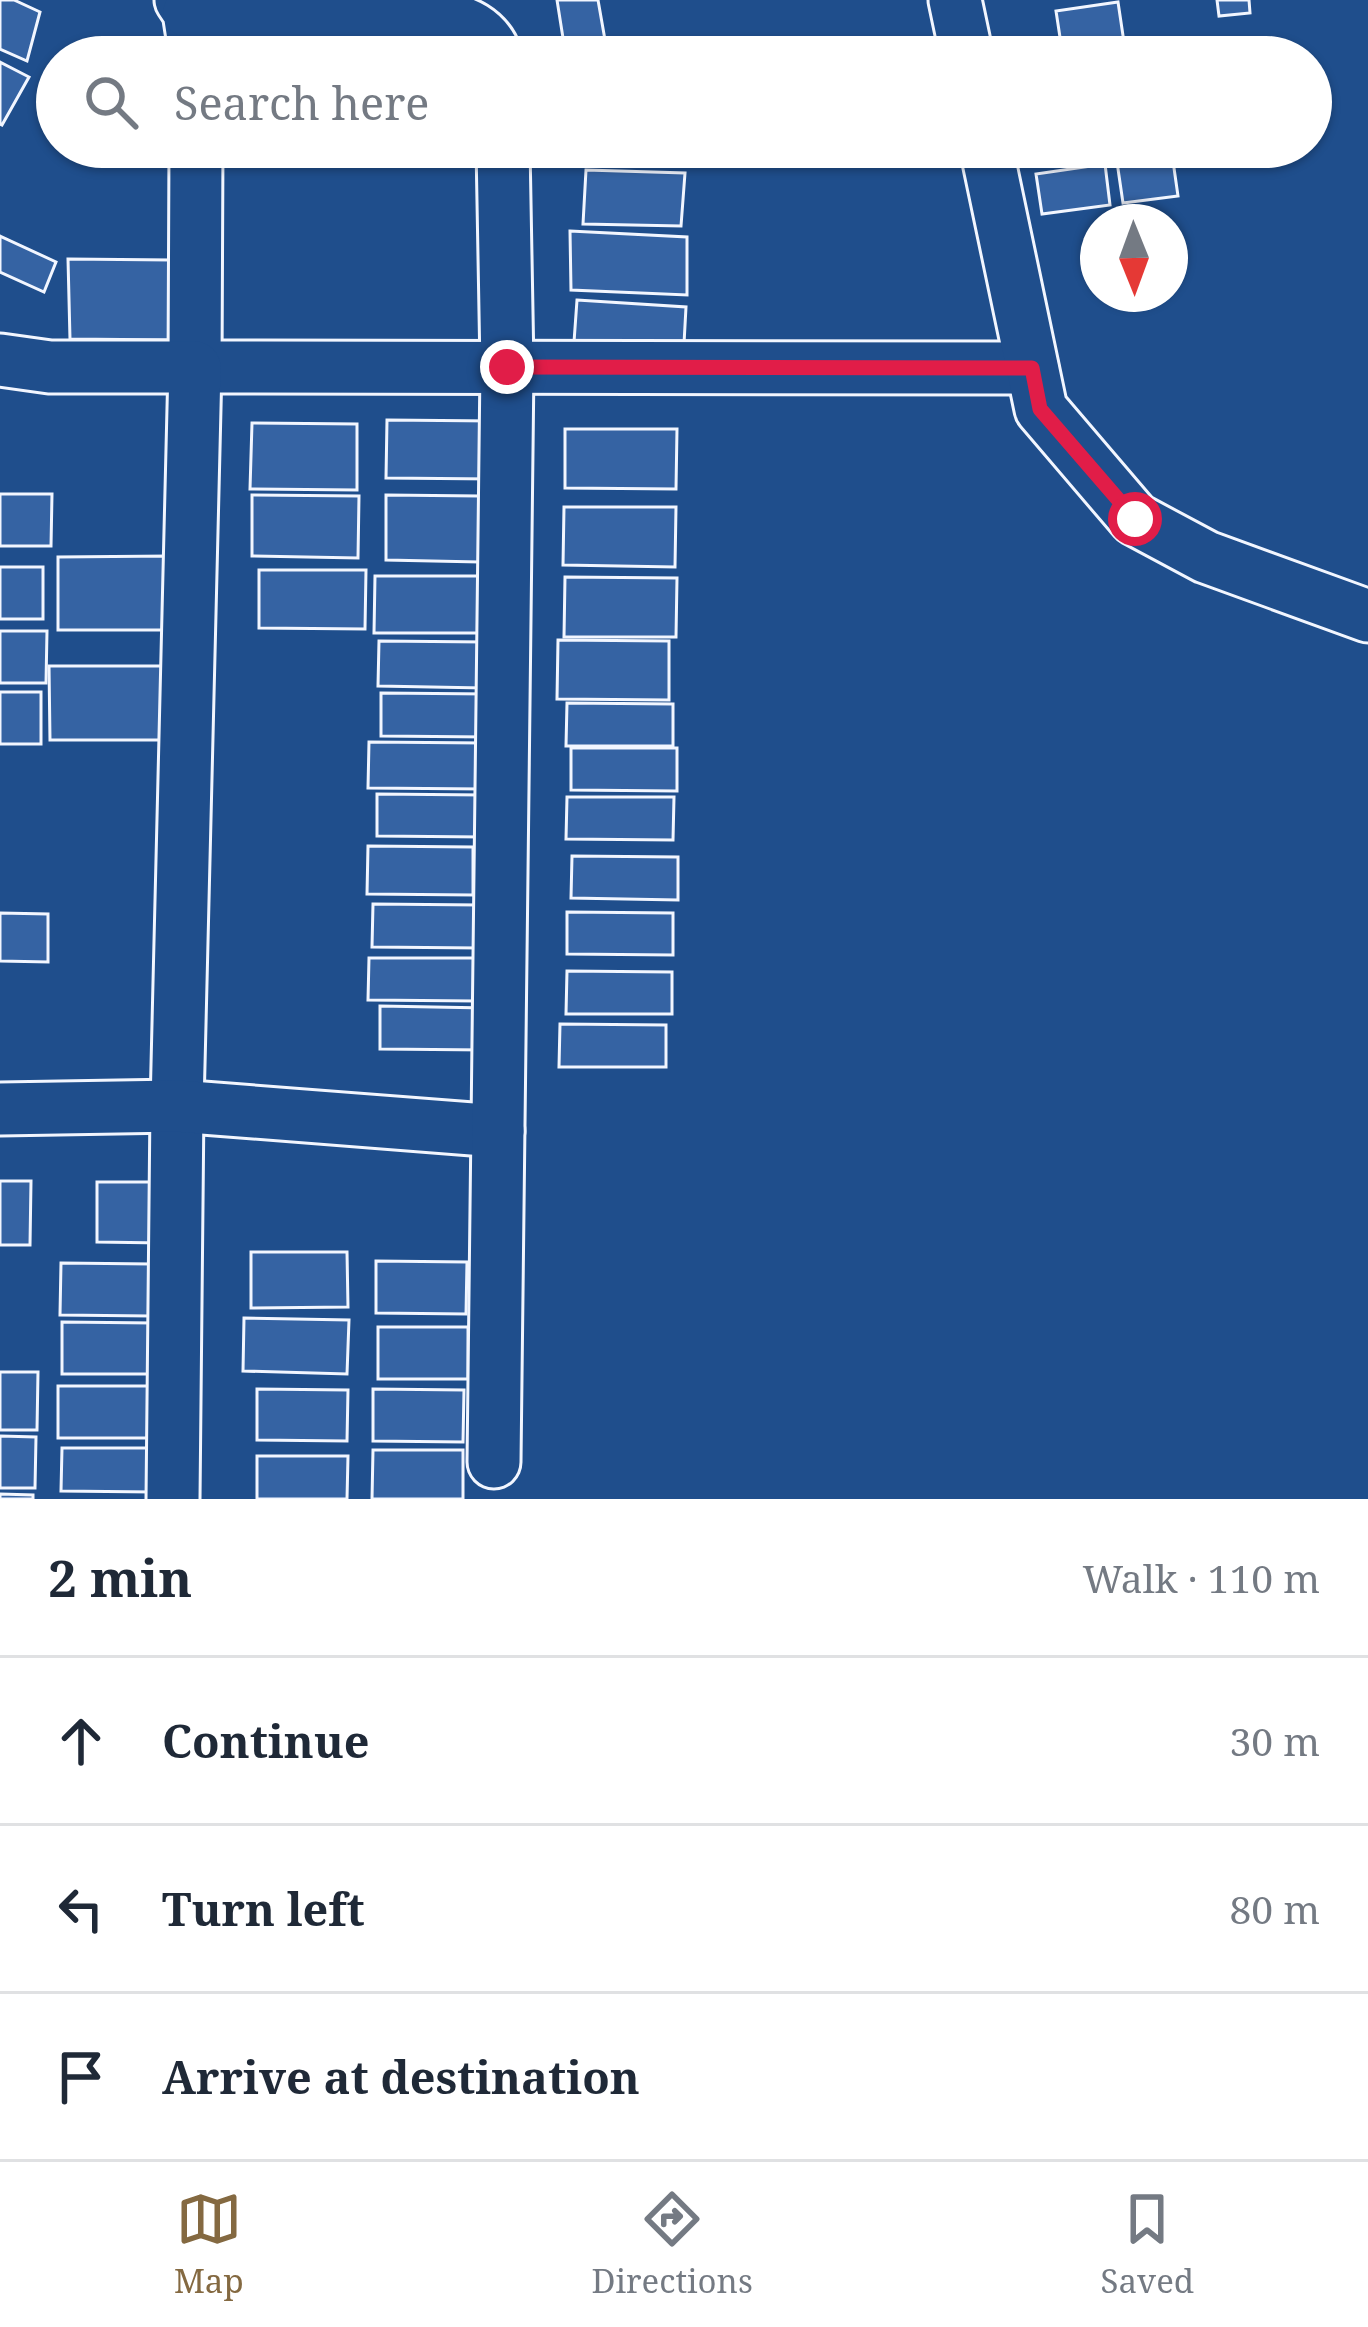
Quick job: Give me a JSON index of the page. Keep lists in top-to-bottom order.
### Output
{
  "north": "bottom",
  "page": {
    "search": "Search here",
    "heading": ["2 min", "Walk · 110 m"],
    "list": [
      ["Continue", "30 m"],
      ["Turn left", "80 m"],
      "Arrive at destination"
    ],
    "nav": ["Map", "Directions", "Saved"]
  }
}
